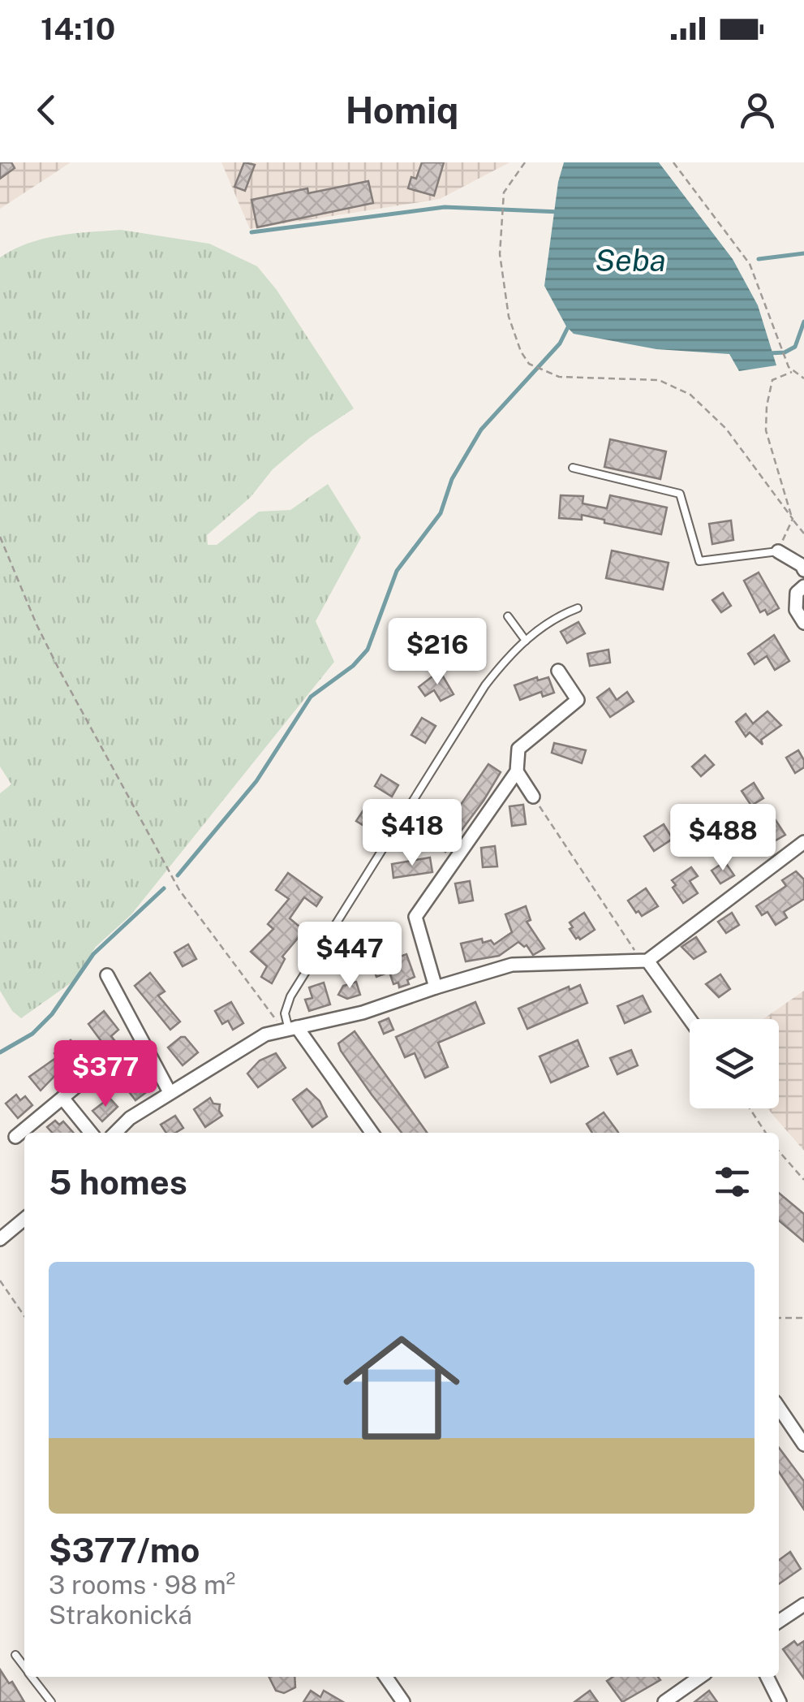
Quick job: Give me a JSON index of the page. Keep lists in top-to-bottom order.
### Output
{
  "water": ["Seba"],
  "page": {
    "status": "14:10",
    "header": "Homiq",
    "price": [
      "$216",
      "$418",
      "$488",
      "$447",
      "$377"
    ],
    "heading": "5 homes",
    "list": [
      {
        "name": "$377/mo",
        "note": "3 rooms · 98 m² · Strakonická"
      }
    ]
  }
}
